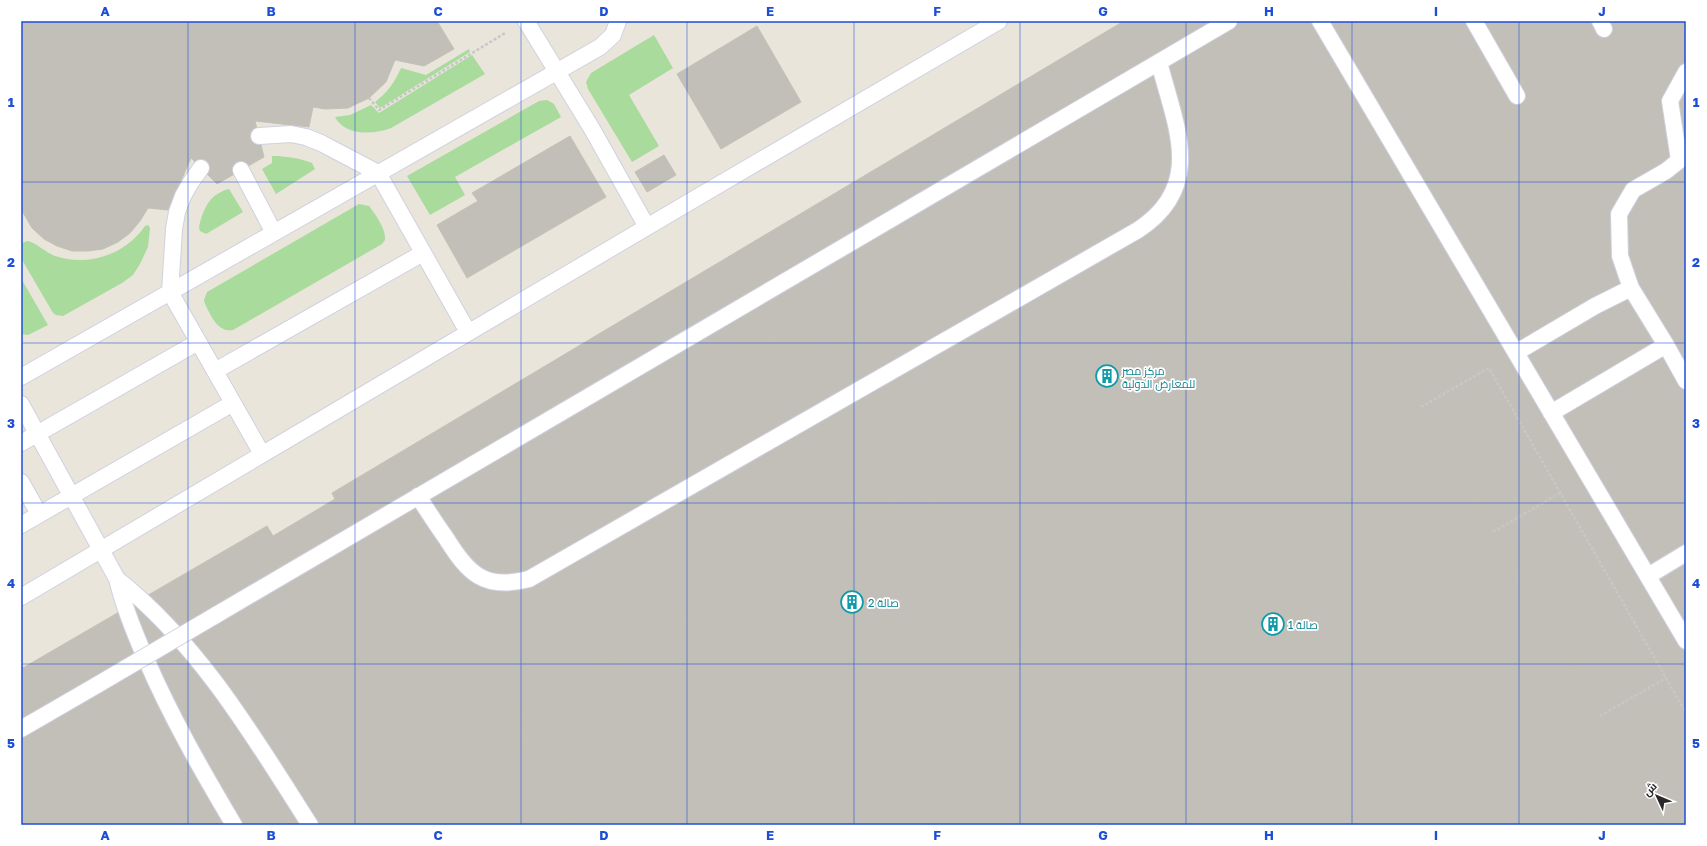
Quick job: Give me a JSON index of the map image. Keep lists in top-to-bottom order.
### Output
{
  "places": {
    "building": ["مركز مصر للمعارض الدولية", "صالة 2", "صالة 1"]
  },
  "north": "top left",
  "grid": {
    "columns": [
      "A",
      "B",
      "C",
      "D",
      "E",
      "F",
      "G",
      "H",
      "I",
      "J"
    ],
    "rows": [
      "1",
      "2",
      "3",
      "4",
      "5"
    ]
  }
}
